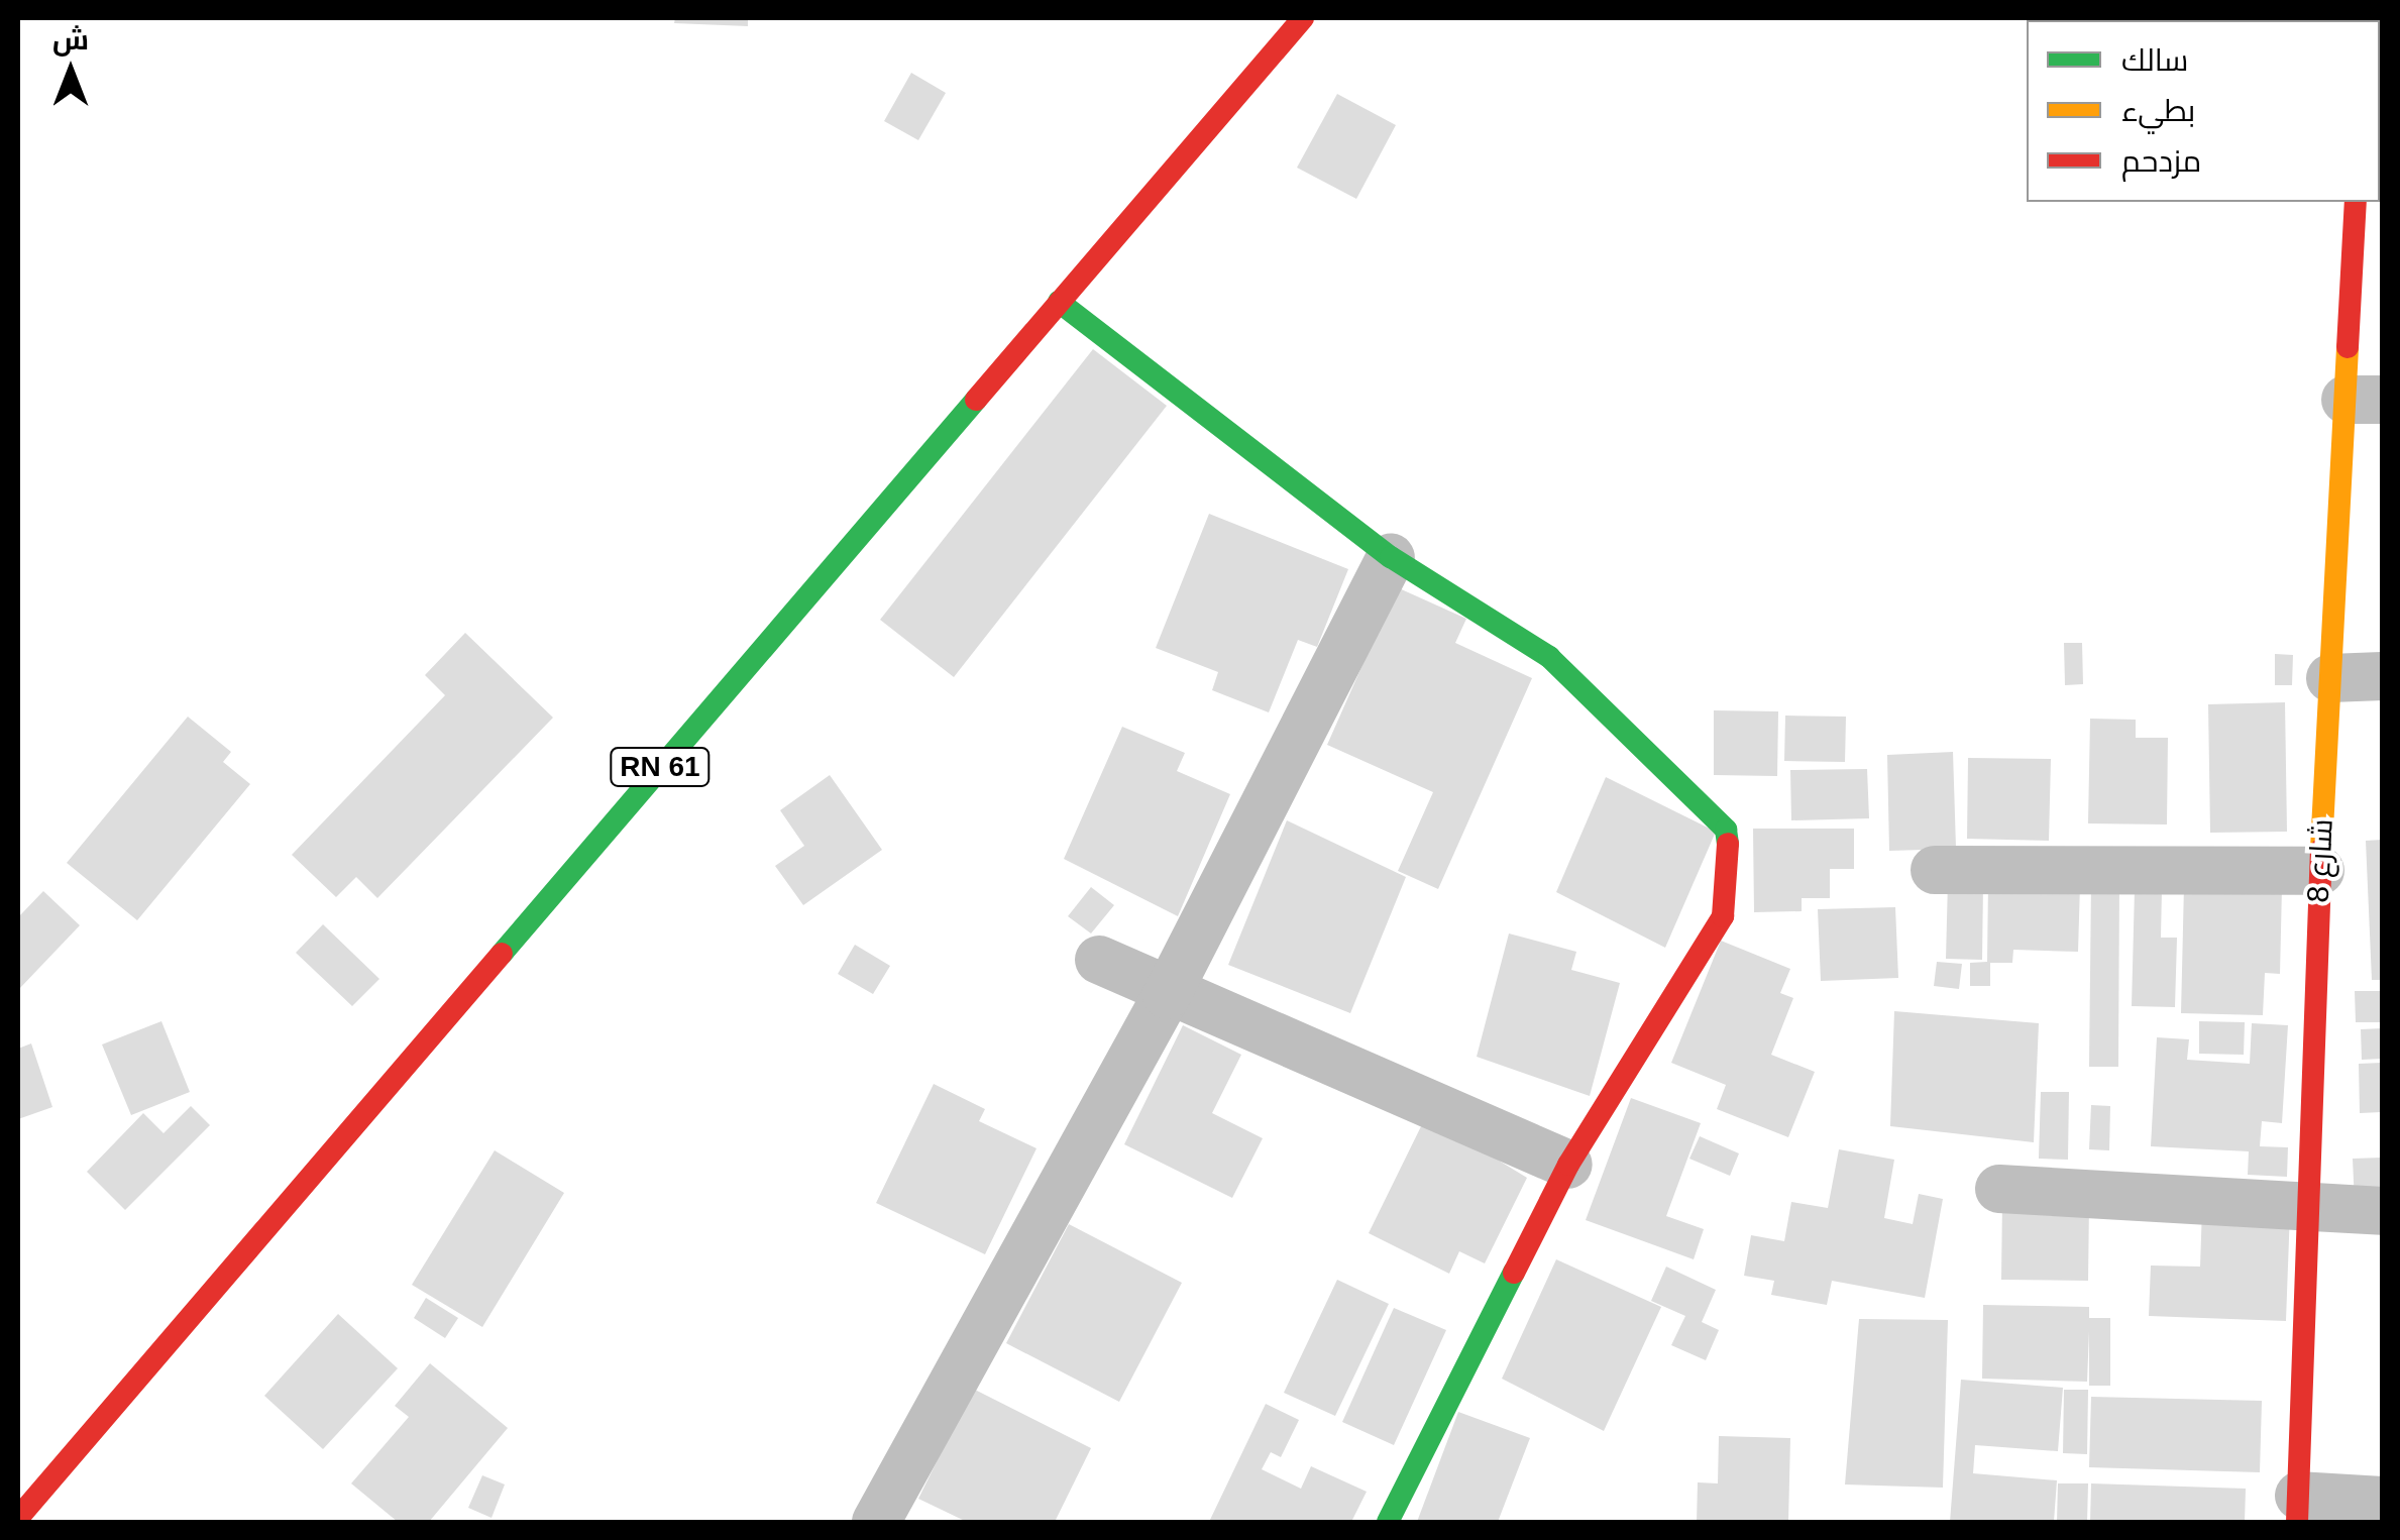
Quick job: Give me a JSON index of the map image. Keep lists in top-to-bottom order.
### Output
{
  "streets": {
    "street": ["RN 61", "شارع 8"]
  },
  "legend": ["سالك", "بطيء", "مزدحم"],
  "north": "top"
}
